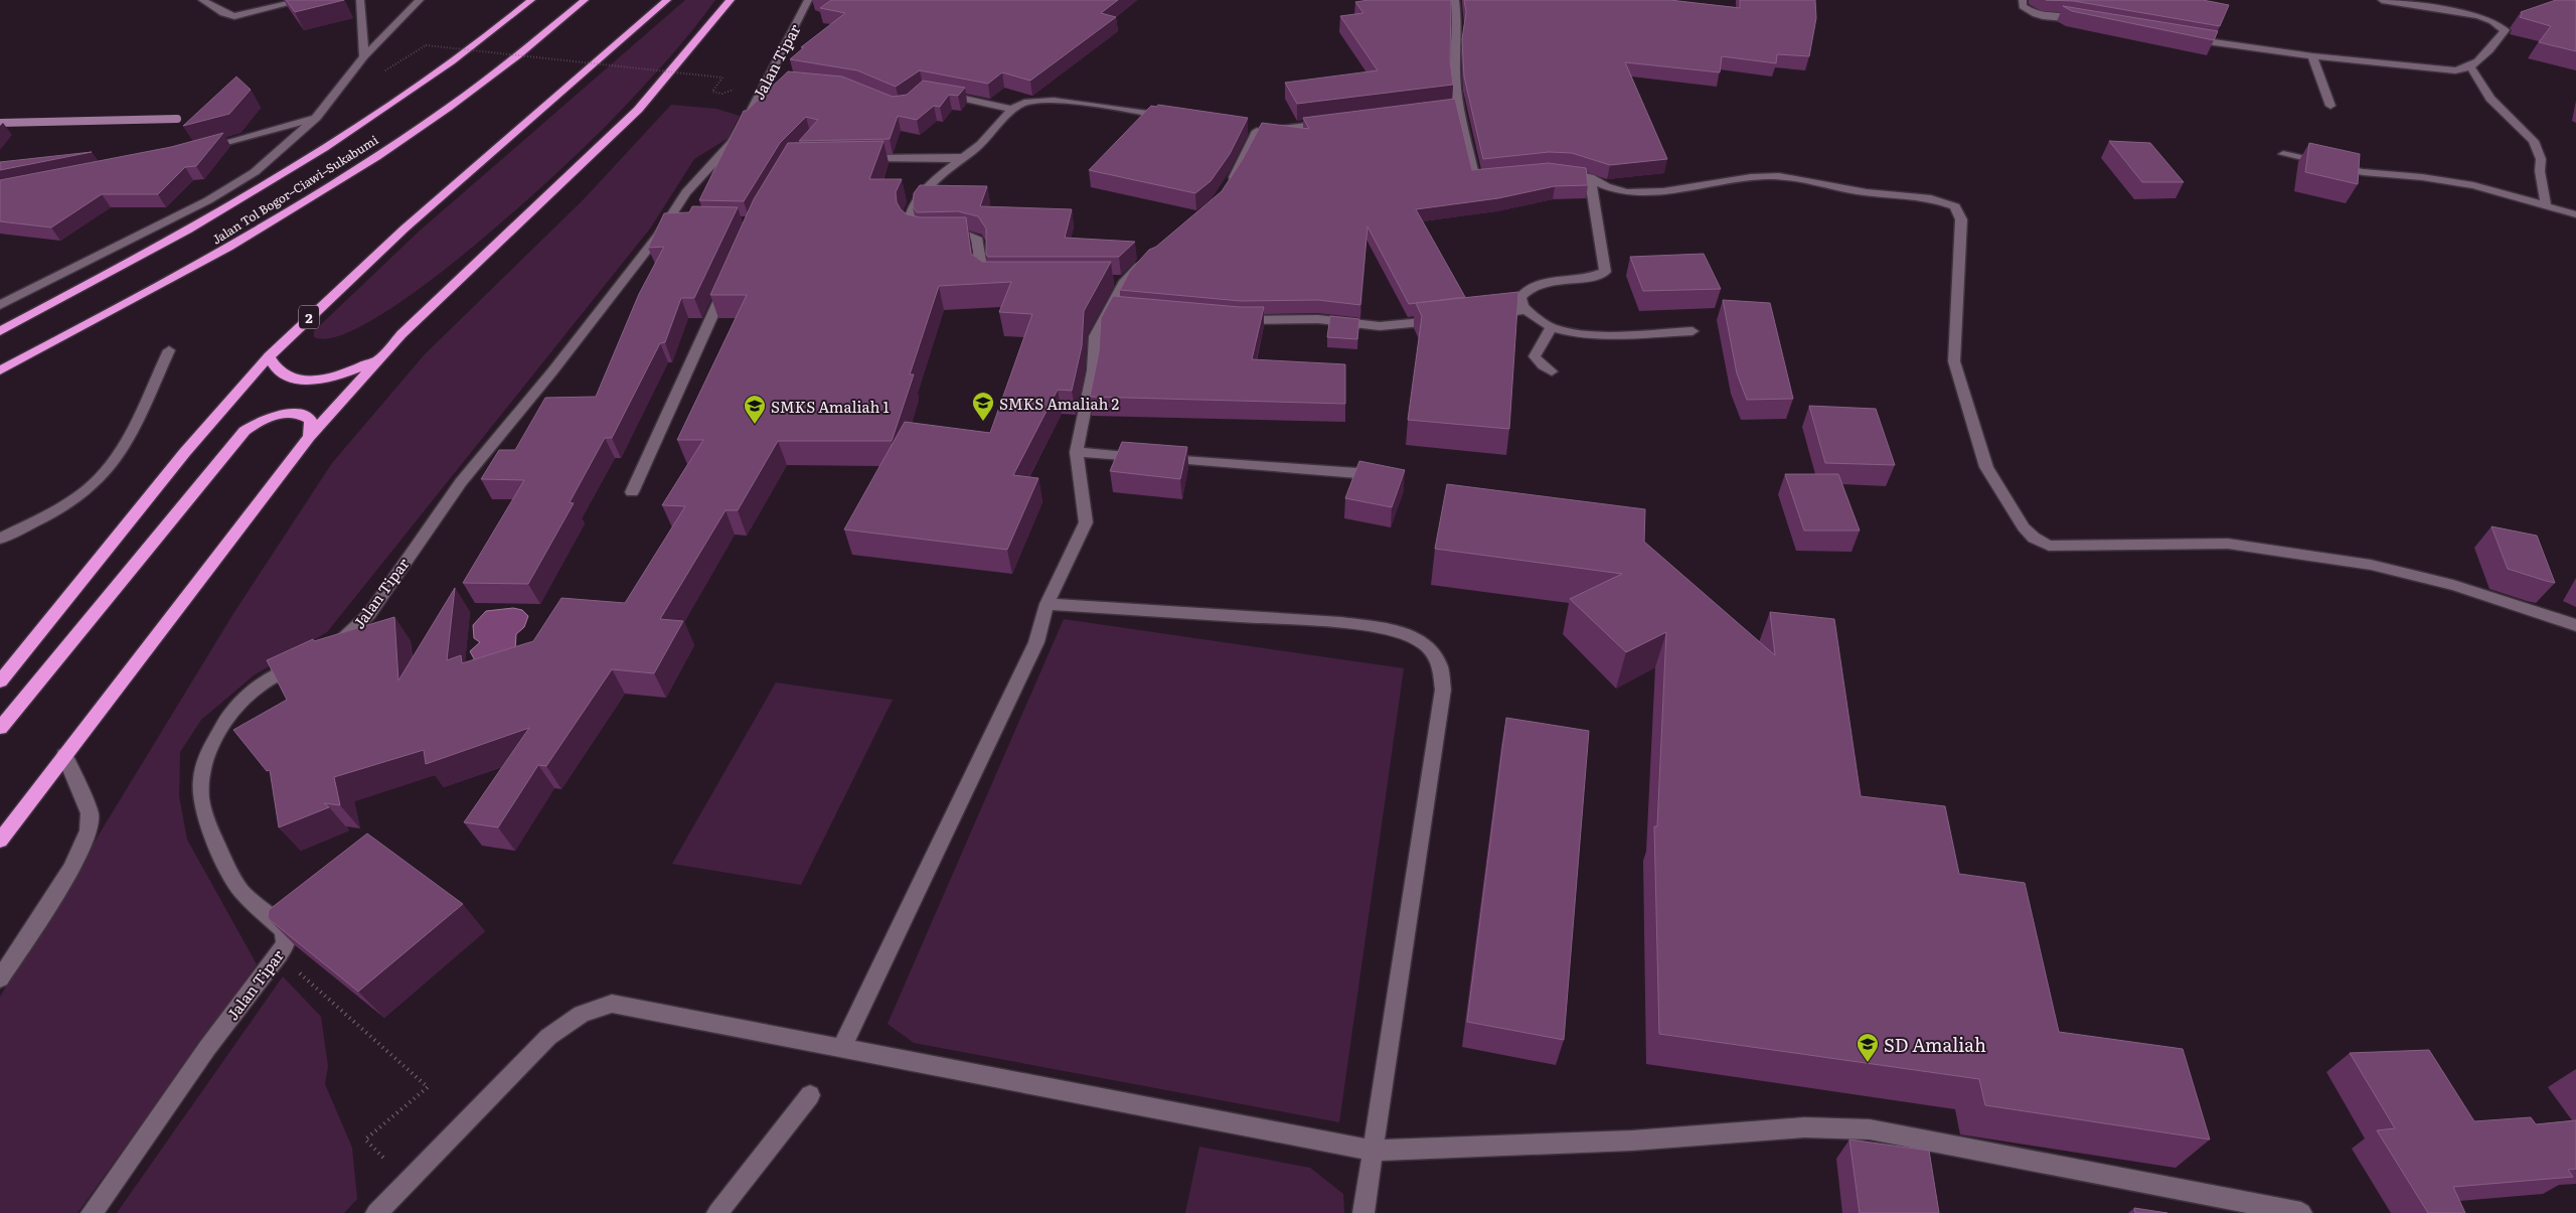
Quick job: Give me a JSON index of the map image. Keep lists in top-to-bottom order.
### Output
{
  "streets": {
    "highway": ["Jalan Tol Bogor–Ciawi–Sukabumi", "2"],
    "street": ["Jalan Tipar"]
  },
  "places": {
    "school or university": ["SMKS Amaliah 2", "SMKS Amaliah 1", "SD Amaliah"]
  }
}
